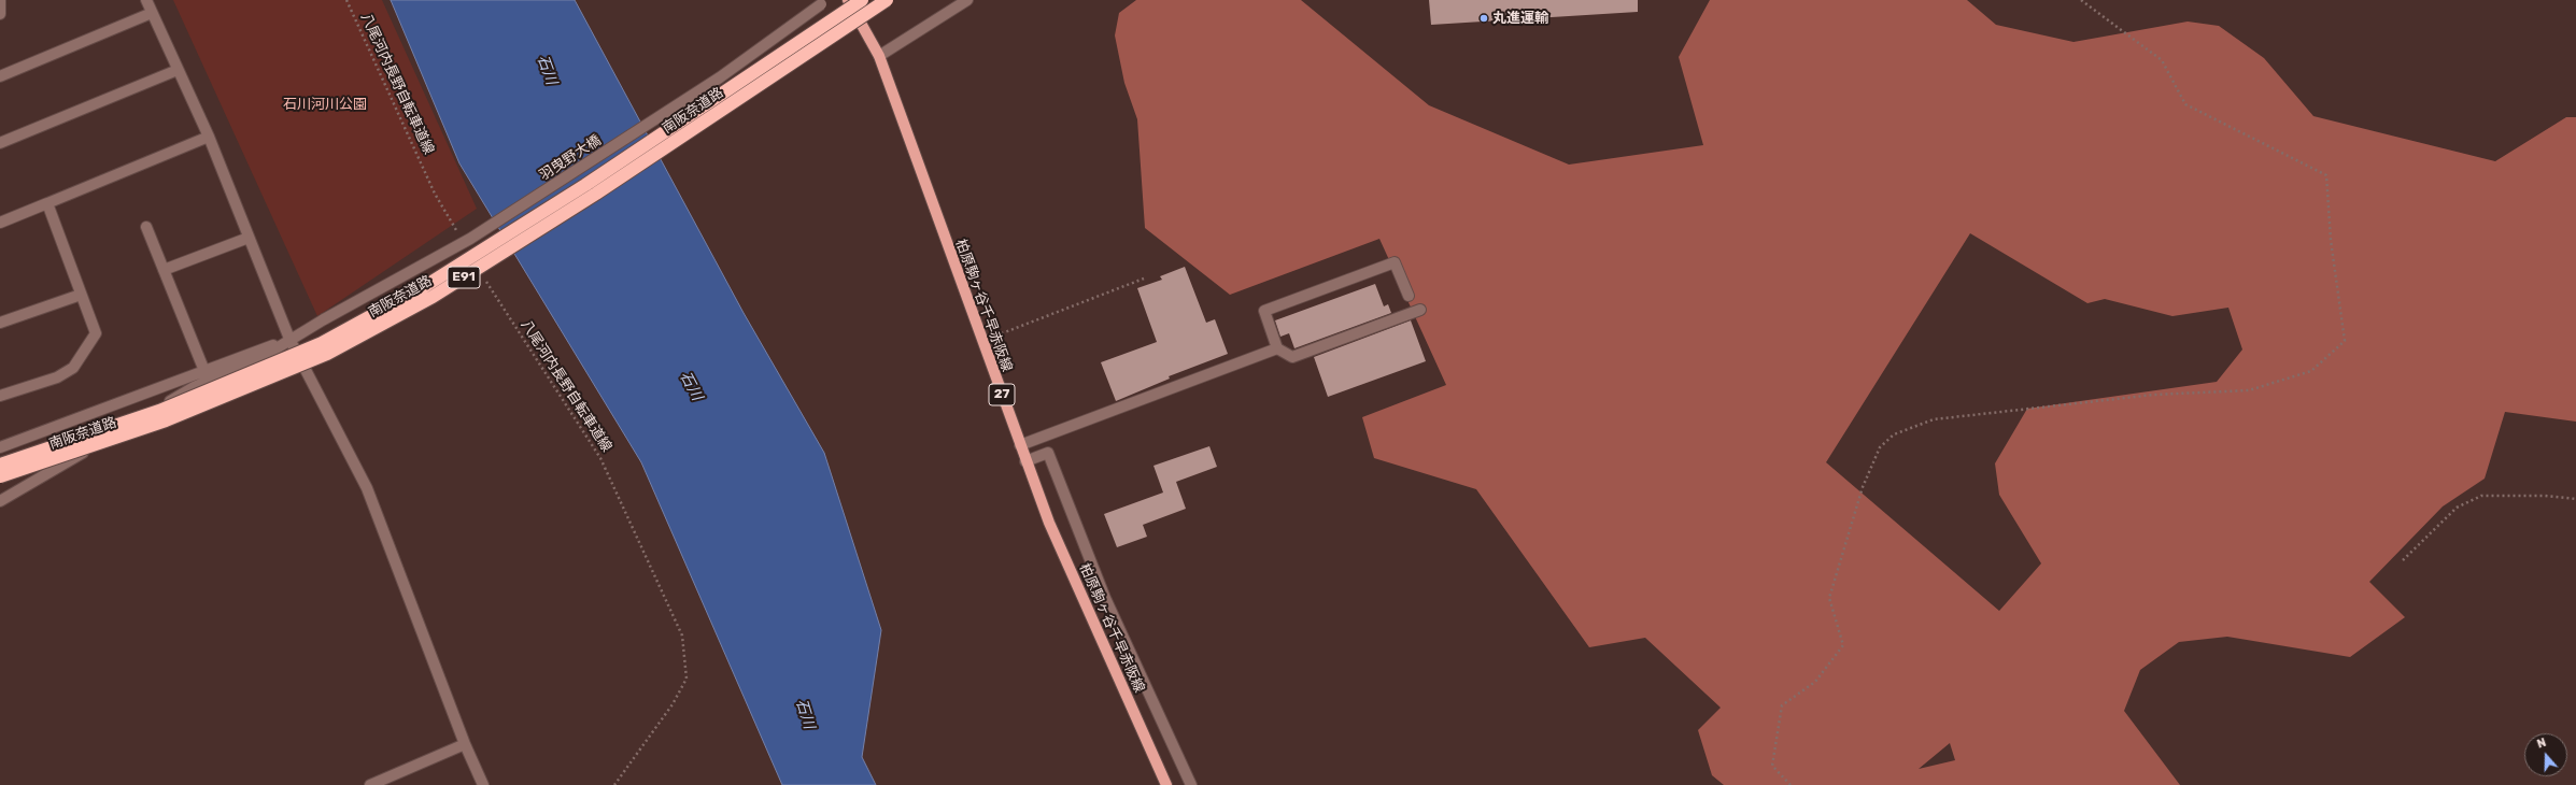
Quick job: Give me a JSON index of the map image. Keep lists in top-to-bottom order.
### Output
{
  "streets": {
    "highway": ["南阪奈道路", "E91"],
    "main road": ["柏原駒ヶ谷千早赤阪線", "27"],
    "street": ["羽曳野大橋"],
    "path": ["八尾河内長野自転車道線"]
  },
  "water": ["石川"],
  "parks": ["石川河川公園"],
  "places": ["丸進運輸"],
  "north": "top"
}
